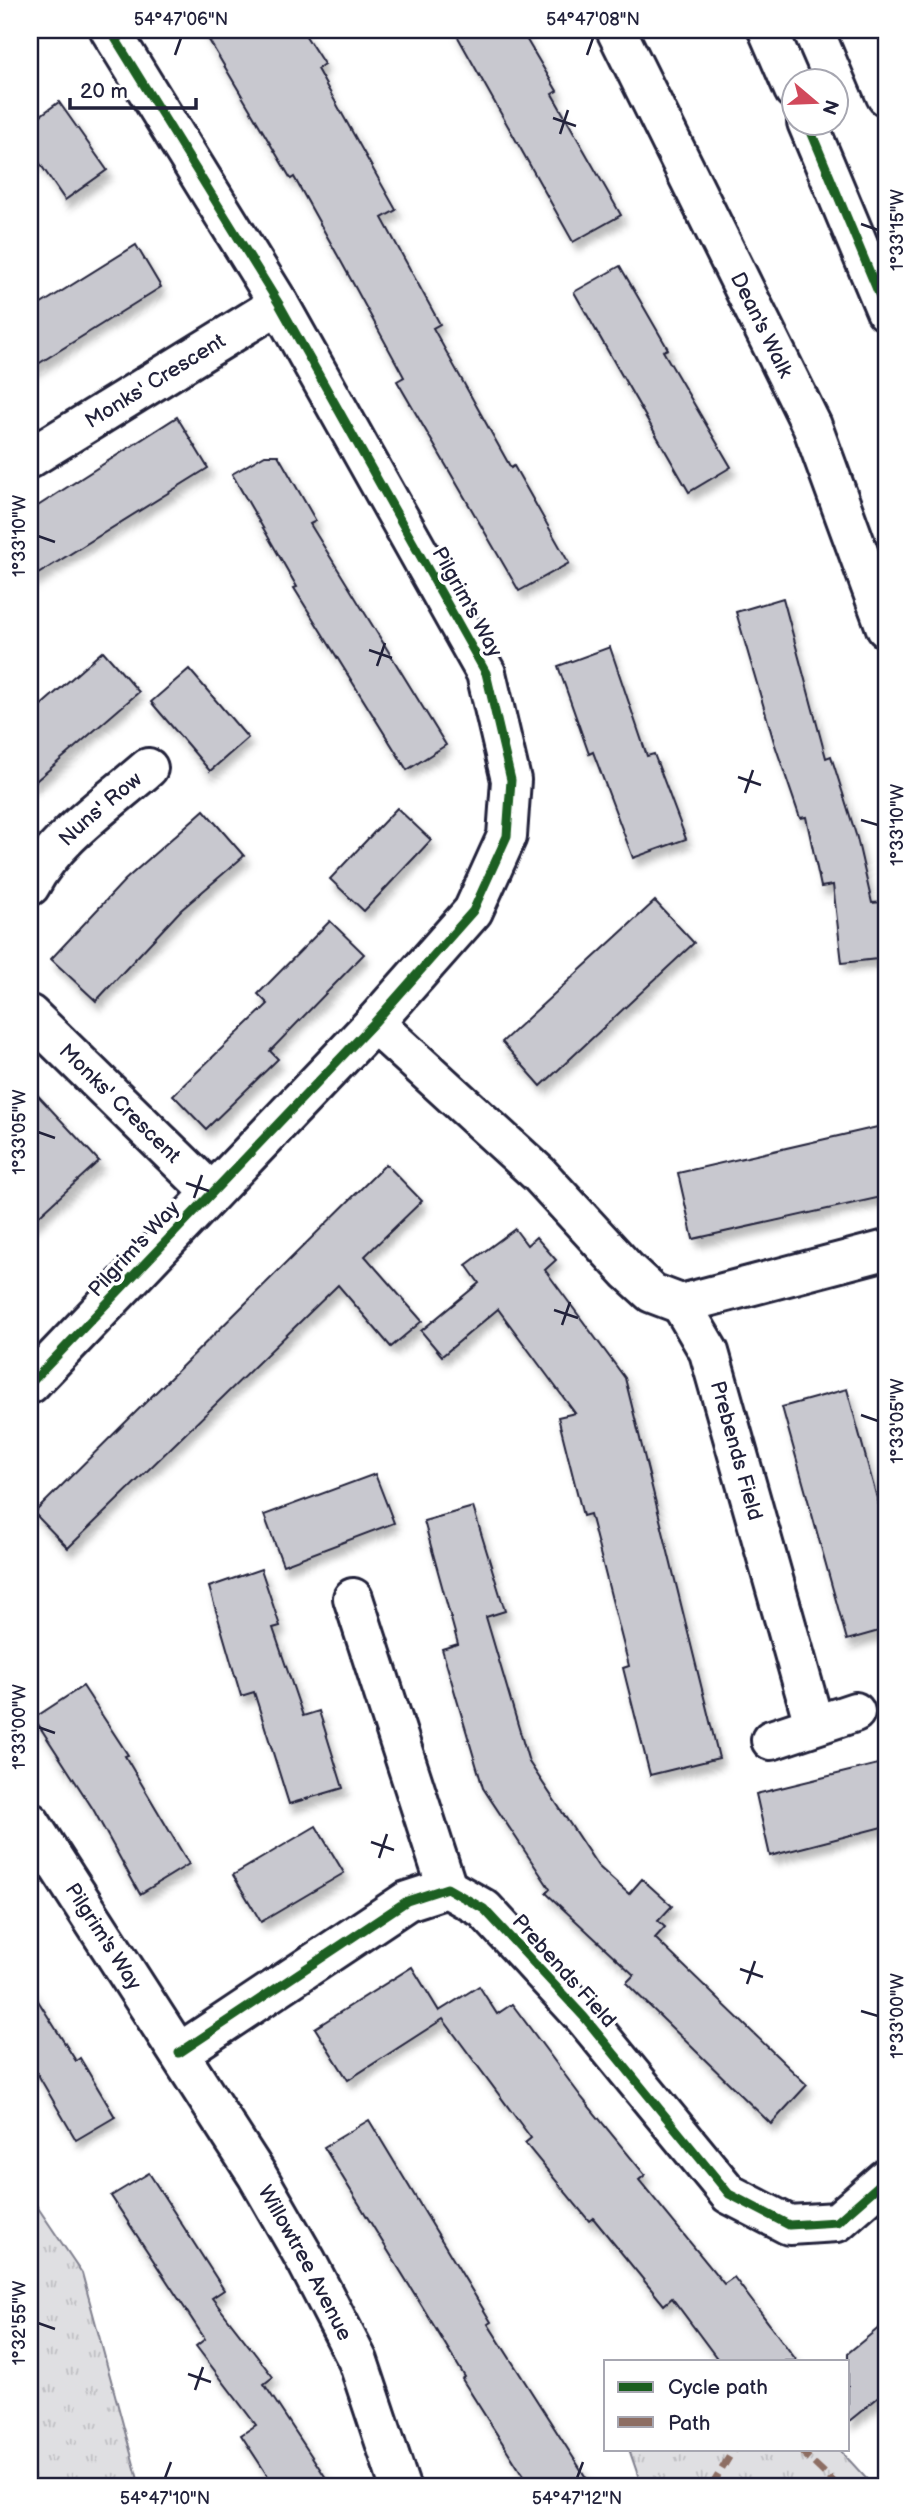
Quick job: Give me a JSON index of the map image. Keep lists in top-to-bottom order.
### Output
{
  "streets": {
    "main road": [
      "Dean's Walk",
      "Monks' Crescent",
      "Pilgrim's Way",
      "Nuns' Row",
      "Prebends Field",
      "Willowtree Avenue"
    ]
  },
  "crossings": [
    ["Monks' Crescent", "Pilgrim's Way"],
    ["Pilgrim's Way", "Willowtree Avenue"]
  ],
  "legend": ["Cycle path", "Path"],
  "scale_bar": "20 m",
  "north": "right",
  "coordinates": [
    "54°47'06\"N",
    "54°47'08\"N",
    "1°33'15\"W",
    "1°33'10\"W",
    "1°33'05\"W",
    "1°33'00\"W",
    "1°32'55\"W",
    "54°47'10\"N",
    "54°47'12\"N"
  ]
}
